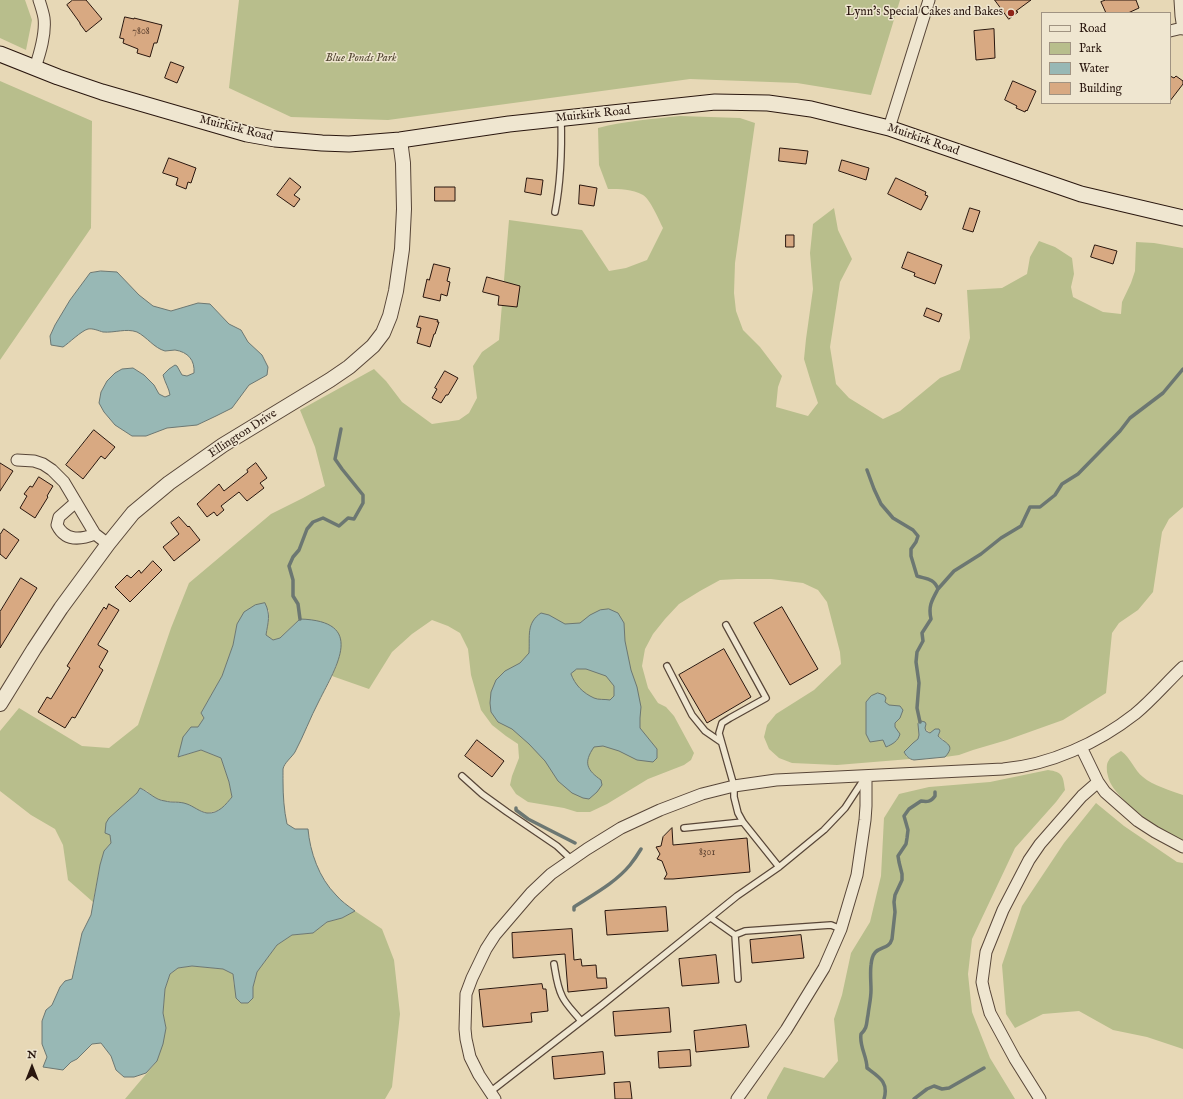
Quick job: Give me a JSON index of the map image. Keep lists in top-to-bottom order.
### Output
{
  "streets": {
    "main road": ["Muirkirk Road"],
    "street": ["Ellington Drive"]
  },
  "crossings": [
    ["Muirkirk Road", "Ellington Drive"]
  ],
  "parks": ["Blue Ponds Park"],
  "places": ["Lynn's Special Cakes and Bakes"],
  "house_numbers": ["7808", "8301"],
  "legend": [
    "Road",
    "Park",
    "Water",
    "Building"
  ],
  "north": "top"
}
